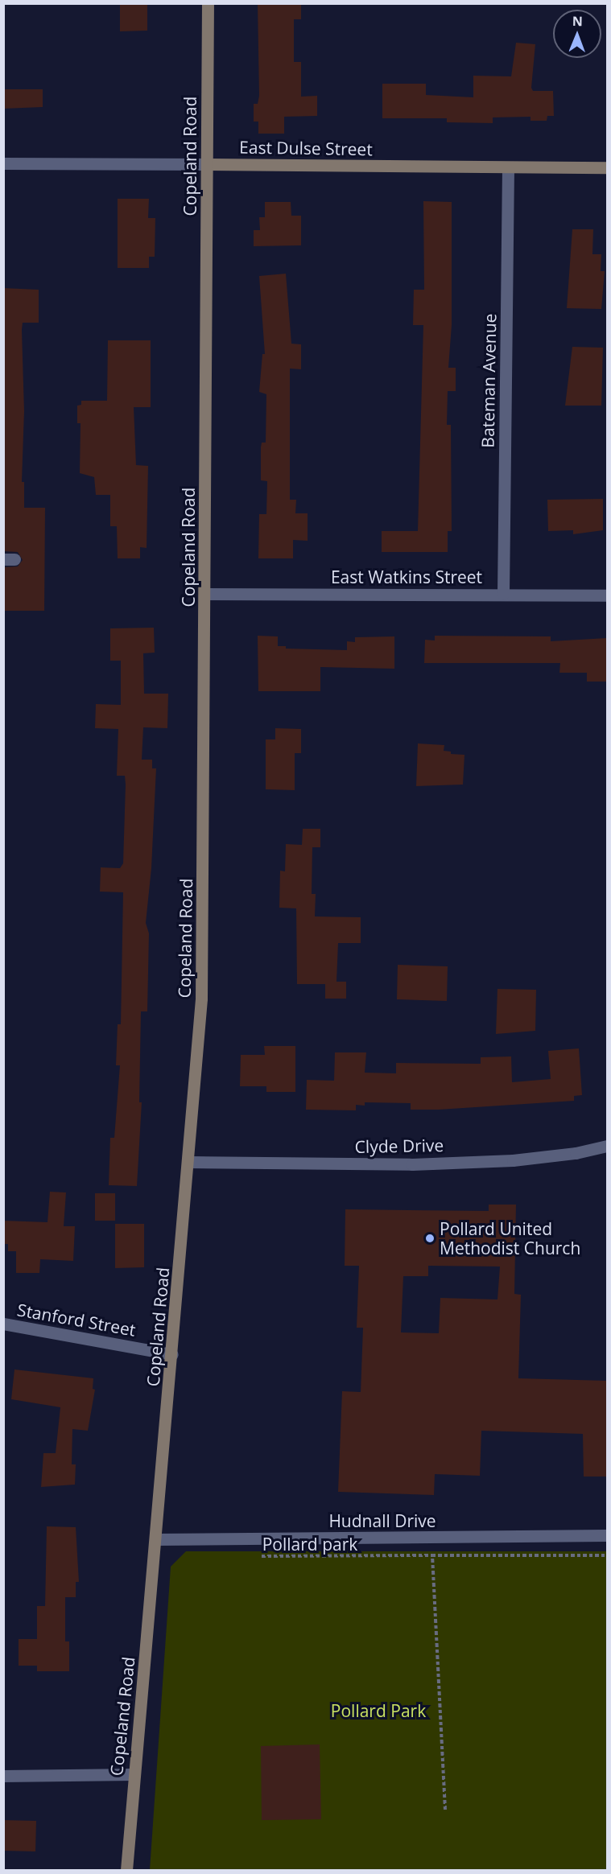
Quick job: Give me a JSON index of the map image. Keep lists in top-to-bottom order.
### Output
{
  "streets": {
    "street": [
      "East Dulse Street",
      "Copeland Road",
      "Bateman Avenue",
      "East Watkins Street",
      "Clyde Drive",
      "Stanford Street",
      "Hudnall Drive"
    ],
    "path": ["Pollard park"]
  },
  "crossings": [
    ["East Dulse Street", "Copeland Road"],
    ["East Dulse Street", "Bateman Avenue"],
    ["Copeland Road", "East Watkins Street"],
    ["Copeland Road", "Clyde Drive"],
    ["Copeland Road", "Stanford Street"],
    ["Copeland Road", "Hudnall Drive"],
    ["Bateman Avenue", "East Watkins Street"]
  ],
  "parks": ["Pollard Park"],
  "places": ["Pollard United Methodist Church"],
  "north": "top"
}
